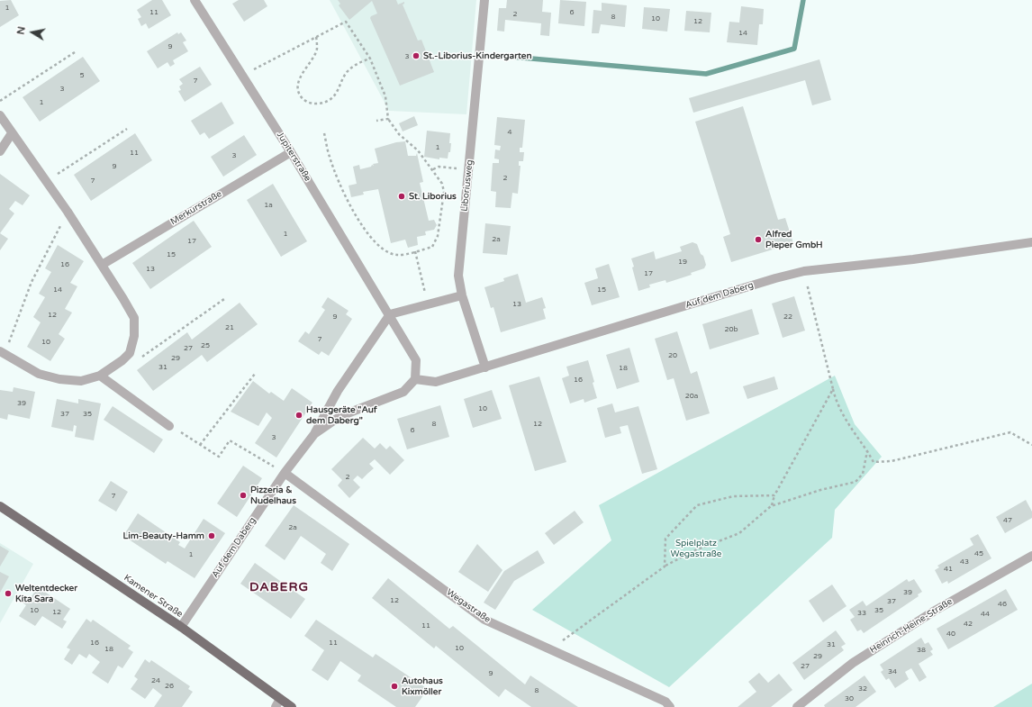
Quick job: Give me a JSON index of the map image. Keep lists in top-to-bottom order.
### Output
{
  "streets": {
    "main road": ["Kamener Straße"],
    "street": [
      "Jupiterstraße",
      "Liboriusweg",
      "Merkurstraße",
      "Auf dem Daberg",
      "Wegastraße",
      "Heinrich-Heine-Straße"
    ]
  },
  "crossings": [
    ["Jupiterstraße", "Merkurstraße"],
    ["Jupiterstraße", "Auf dem Daberg"],
    ["Liboriusweg", "Auf dem Daberg"],
    ["Auf dem Daberg", "Kamener Straße"],
    ["Auf dem Daberg", "Wegastraße"]
  ],
  "districts": ["DABERG"],
  "parks": ["Spielplatz Wegastraße"],
  "places": [
    "St.-Liborius-Kindergarten",
    "St. Liborius",
    "Alfred Pieper GmbH",
    "Hausgeräte \"Auf dem Daberg\"",
    "Pizzeria & Nudelhaus",
    "Lim-Beauty-Hamm",
    "Weltentdecker Kita Sara",
    "Autohaus Kixmöller"
  ],
  "house_numbers": [
    "1",
    "11",
    "6",
    "2",
    "8",
    "10",
    "12",
    "14",
    "9",
    "3",
    "5",
    "7",
    "3",
    "1",
    "4",
    "1",
    "11",
    "3",
    "9",
    "2",
    "7",
    "1a",
    "1",
    "2a",
    "17",
    "15",
    "19",
    "16",
    "13",
    "17",
    "14",
    "15",
    "13",
    "12",
    "9",
    "22",
    "21",
    "20b",
    "7",
    "10",
    "25",
    "27",
    "20",
    "29",
    "31",
    "18",
    "16",
    "20a",
    "39",
    "10",
    "37",
    "35",
    "8",
    "12",
    "6",
    "3",
    "2",
    "7",
    "47",
    "2a",
    "45",
    "1",
    "43",
    "41",
    "39",
    "12",
    "37",
    "46",
    "10",
    "35",
    "12",
    "33",
    "44",
    "42",
    "11",
    "40",
    "16",
    "11",
    "31",
    "10",
    "18",
    "38",
    "29",
    "27",
    "34",
    "9",
    "24",
    "26",
    "32",
    "8",
    "30"
  ],
  "north": "left"
}
